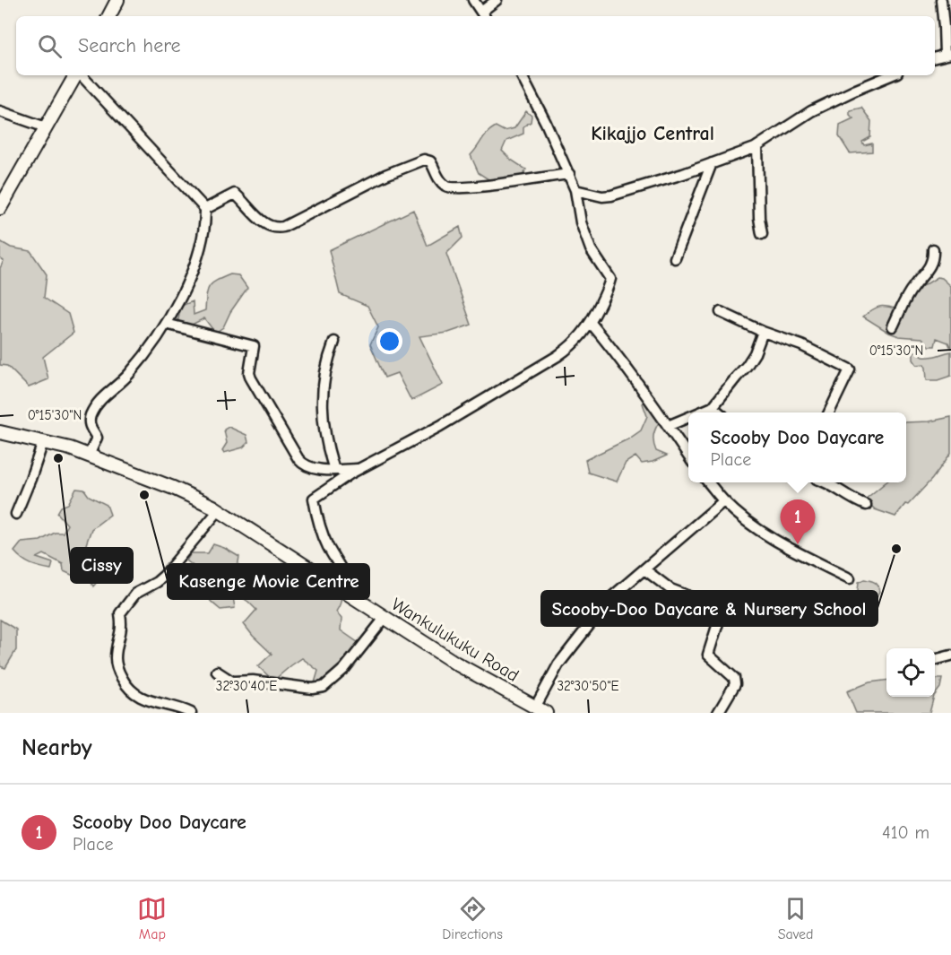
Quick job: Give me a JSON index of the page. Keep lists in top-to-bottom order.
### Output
{
  "streets": {
    "main road": ["Wankulukuku Road"]
  },
  "districts": ["Kikajjo Central"],
  "places": ["Cissy", "Kasenge Movie Centre", "Scooby-Doo Daycare & Nursery School"],
  "page": {
    "search": "Search here",
    "popup": ["Scooby Doo Daycare", "Place"],
    "pins": "1",
    "heading": "Nearby",
    "list": [
      {
        "mark": "1",
        "name": "Scooby Doo Daycare",
        "note": "Place",
        "value": "410 m"
      }
    ],
    "nav": ["Map", "Directions", "Saved"]
  },
  "coordinates": ["0°15'30\"N", "32°30'40\"E", "32°30'50\"E"]
}
